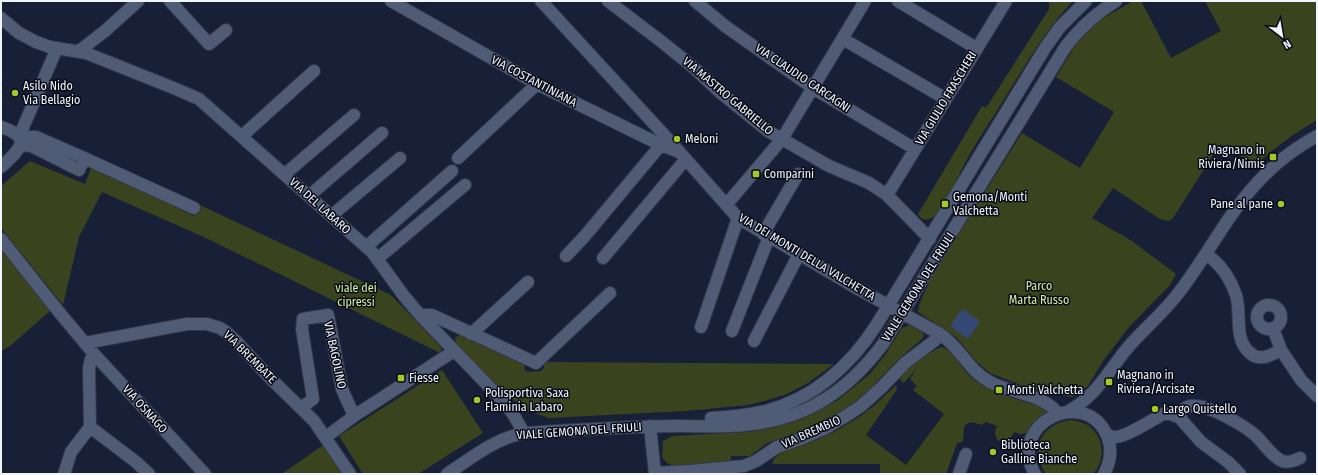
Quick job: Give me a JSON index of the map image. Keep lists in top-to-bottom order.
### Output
{
  "streets": {
    "street": [
      "VIA CLAUDIO CARCAGNI",
      "VIA COSTANTINIANA",
      "VIA MASTRO GABRIELLO",
      "VIA GIULIO FRASCHERI",
      "VIA DEL LABARO",
      "VIA DEI MONTI DELLA VALCHETTA",
      "VIALE GEMONA DEL FRIULI",
      "VIA BAGOLINO",
      "VIA BREMBATE",
      "VIA OSNAGO",
      "VIA BREMBIO"
    ]
  },
  "crossings": [
    ["VIA CLAUDIO CARCAGNI", "VIA GIULIO FRASCHERI"],
    ["VIA COSTANTINIANA", "VIA DEI MONTI DELLA VALCHETTA"],
    ["VIA MASTRO GABRIELLO", "VIA GIULIO FRASCHERI"],
    ["VIA MASTRO GABRIELLO", "VIALE GEMONA DEL FRIULI"],
    ["VIA DEL LABARO", "VIALE GEMONA DEL FRIULI"],
    ["VIA DEI MONTI DELLA VALCHETTA", "VIALE GEMONA DEL FRIULI"],
    ["VIA DEI MONTI DELLA VALCHETTA", "VIA BREMBIO"],
    ["VIA BAGOLINO", "VIA BREMBATE"],
    ["VIA BREMBATE", "VIA OSNAGO"]
  ],
  "parks": ["Parco Marta Russo", "viale dei cipressi"],
  "places": {
    "other": [
      "Asilo Nido Via Bellagio",
      "Meloni",
      "Pane al pane",
      "Polisportiva Saxa Flaminia Labaro",
      "Largo Quistello",
      "Biblioteca Galline Bianche"
    ],
    "transit": [
      "Magnano in Riviera/Nimis",
      "Comparini",
      "Gemona/Monti Valchetta",
      "Fiesse",
      "Magnano in Riviera/Arcisate",
      "Monti Valchetta"
    ]
  },
  "north": "bottom right"
}
